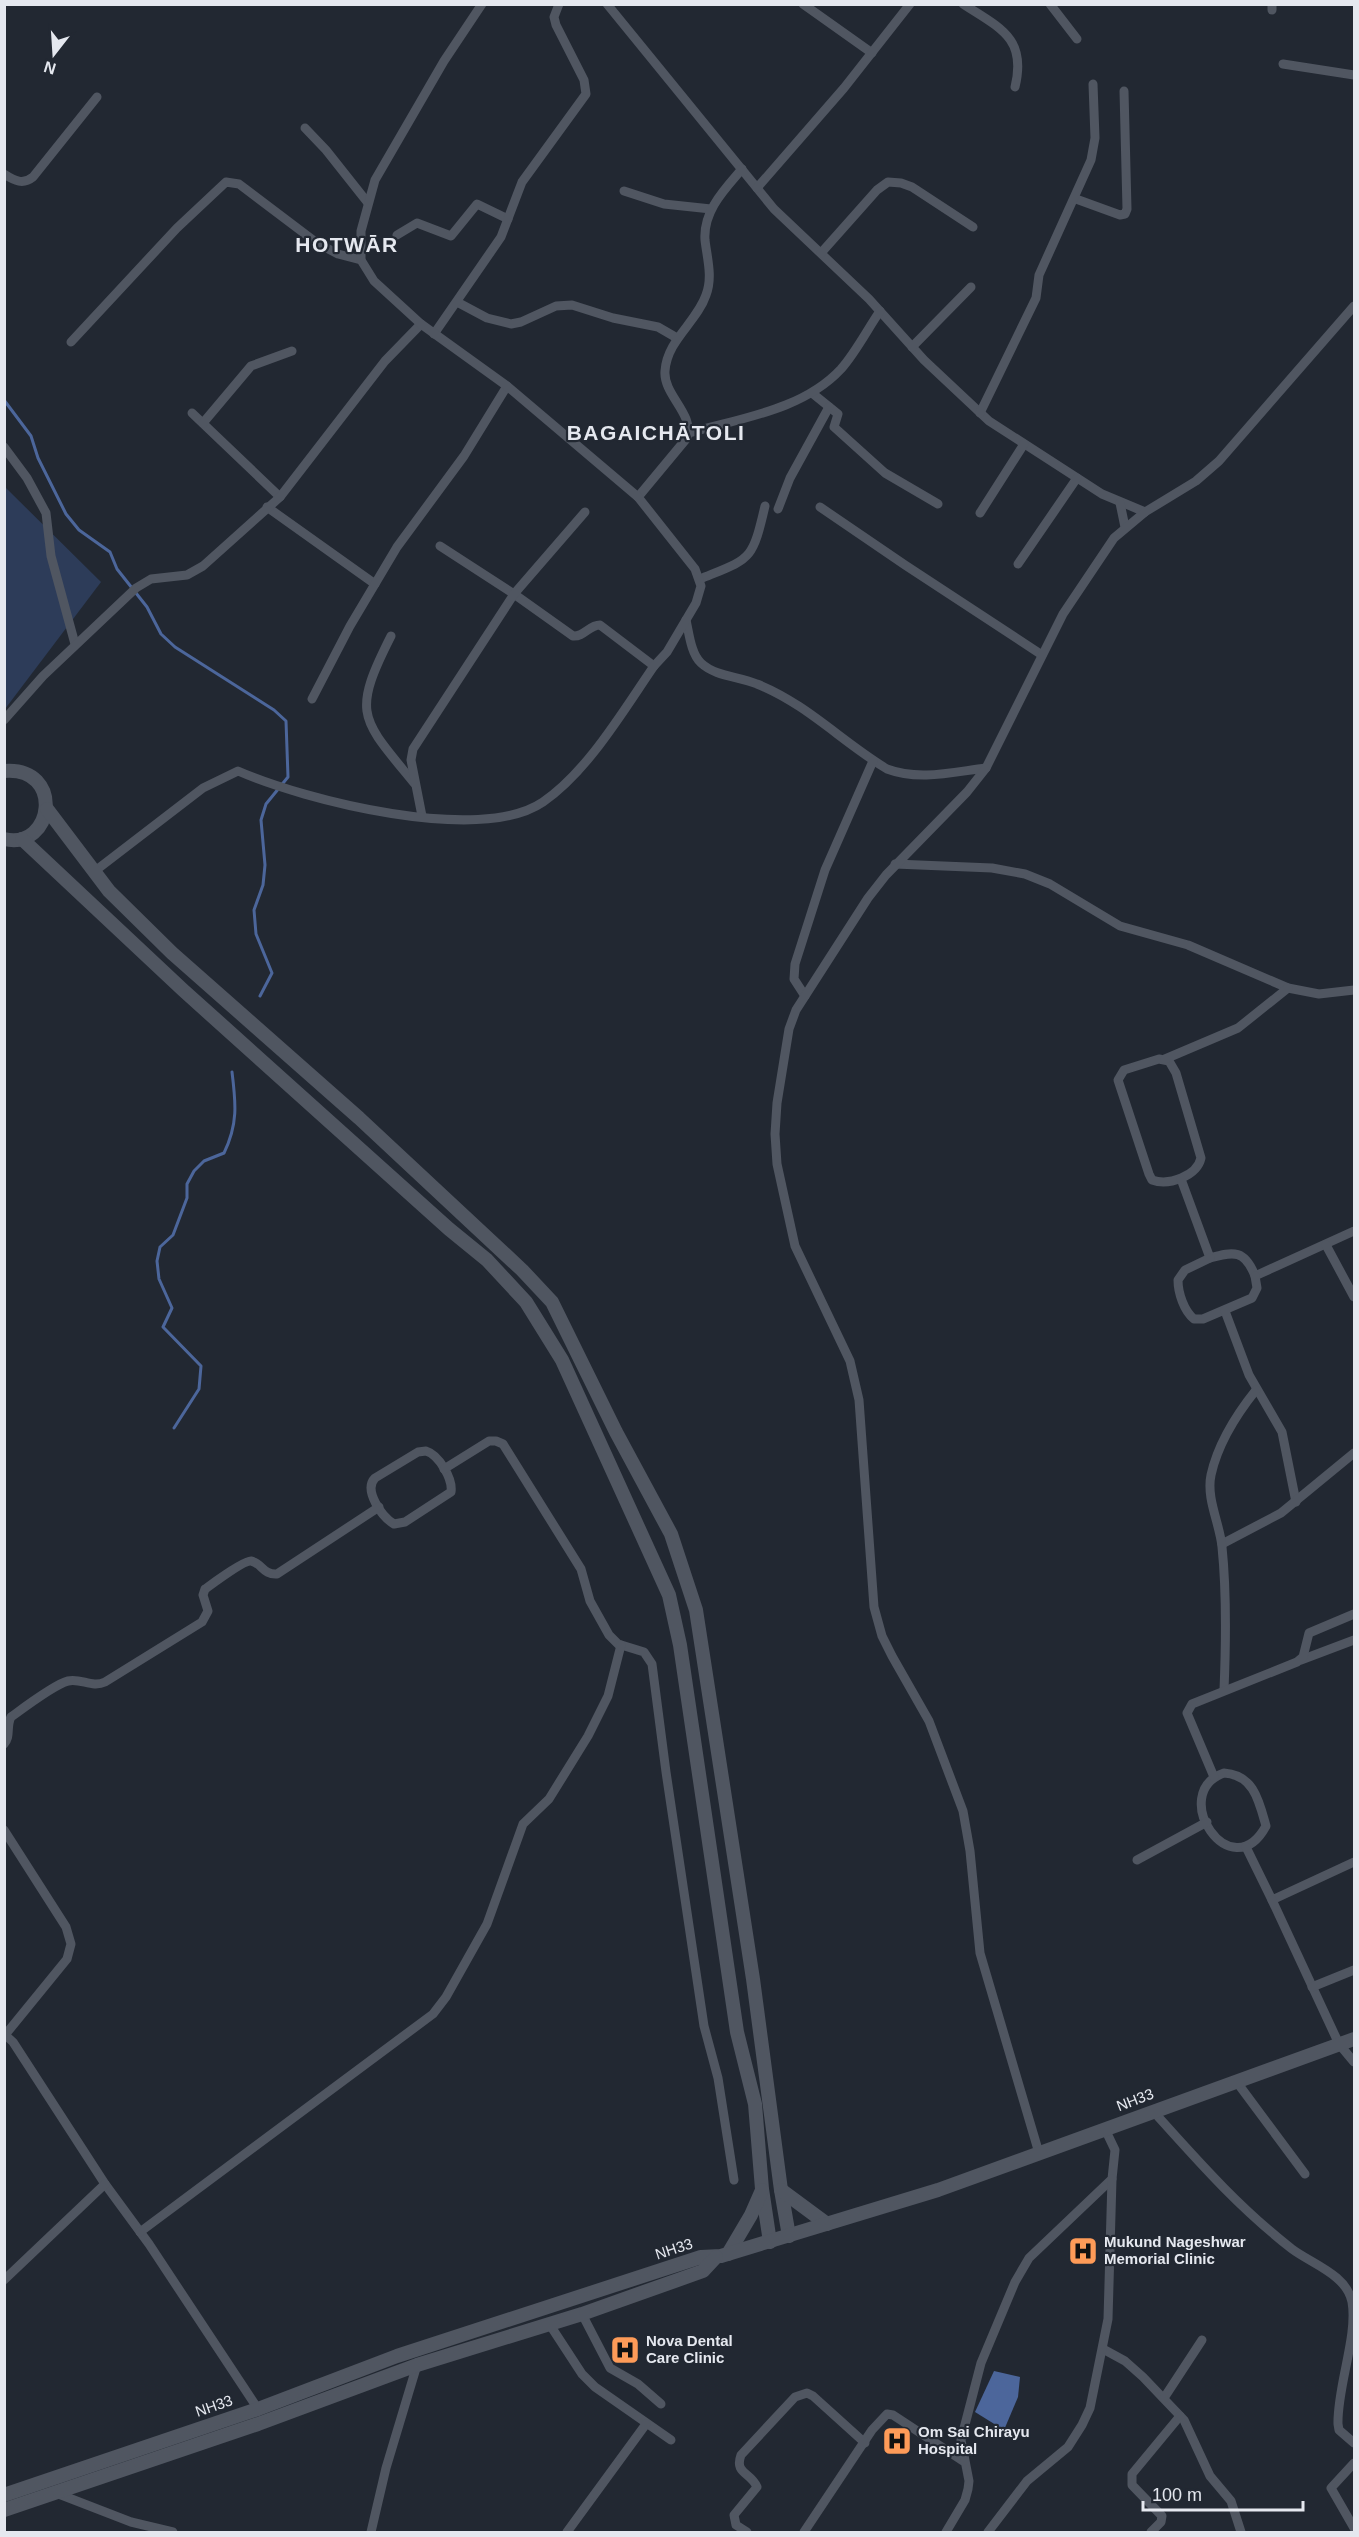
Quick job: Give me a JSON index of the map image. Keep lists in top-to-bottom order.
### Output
{
  "streets": {
    "main road": ["NH33"]
  },
  "districts": ["HOTWĀR", "BAGAICHĀTOLI"],
  "places": {
    "hospital": ["Mukund Nageshwar Memorial Clinic", "Nova Dental Care Clinic", "Om Sai Chirayu Hospital"]
  },
  "scale_bar": "100 m",
  "north": "bottom"
}
